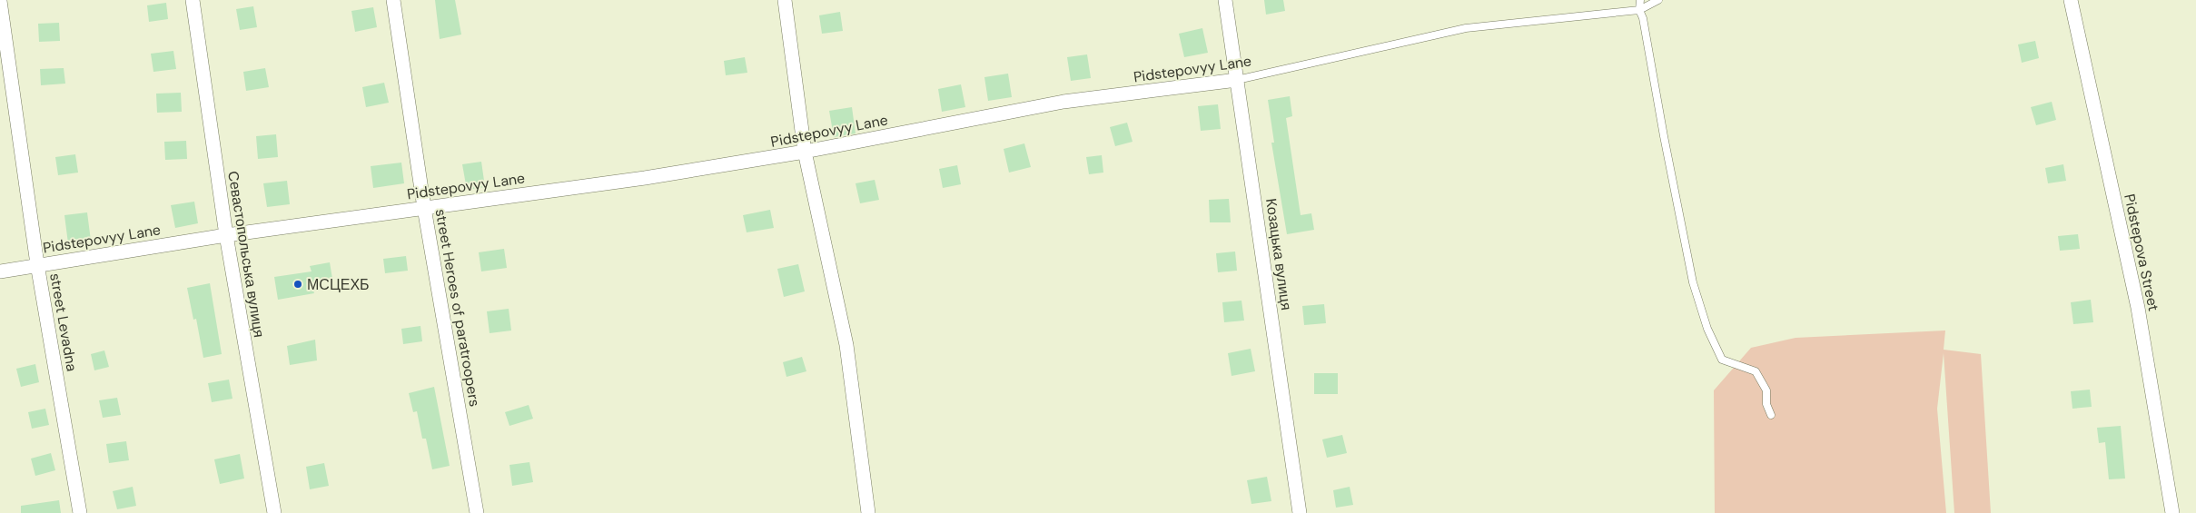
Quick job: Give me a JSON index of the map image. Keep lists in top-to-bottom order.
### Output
{
  "streets": {
    "street": [
      "Pidstepovyy Lane",
      "Pidstepova Street",
      "Севастопольська вулиця",
      "Козацька вулиця",
      "street Heroes of paratroopers",
      "street Levadna"
    ]
  },
  "crossings": [
    ["Pidstepovyy Lane", "Севастопольська вулиця"],
    ["Pidstepovyy Lane", "Козацька вулиця"],
    ["Pidstepovyy Lane", "street Heroes of paratroopers"],
    ["Pidstepovyy Lane", "street Levadna"]
  ],
  "places": ["МСЦЕХБ"]
}
